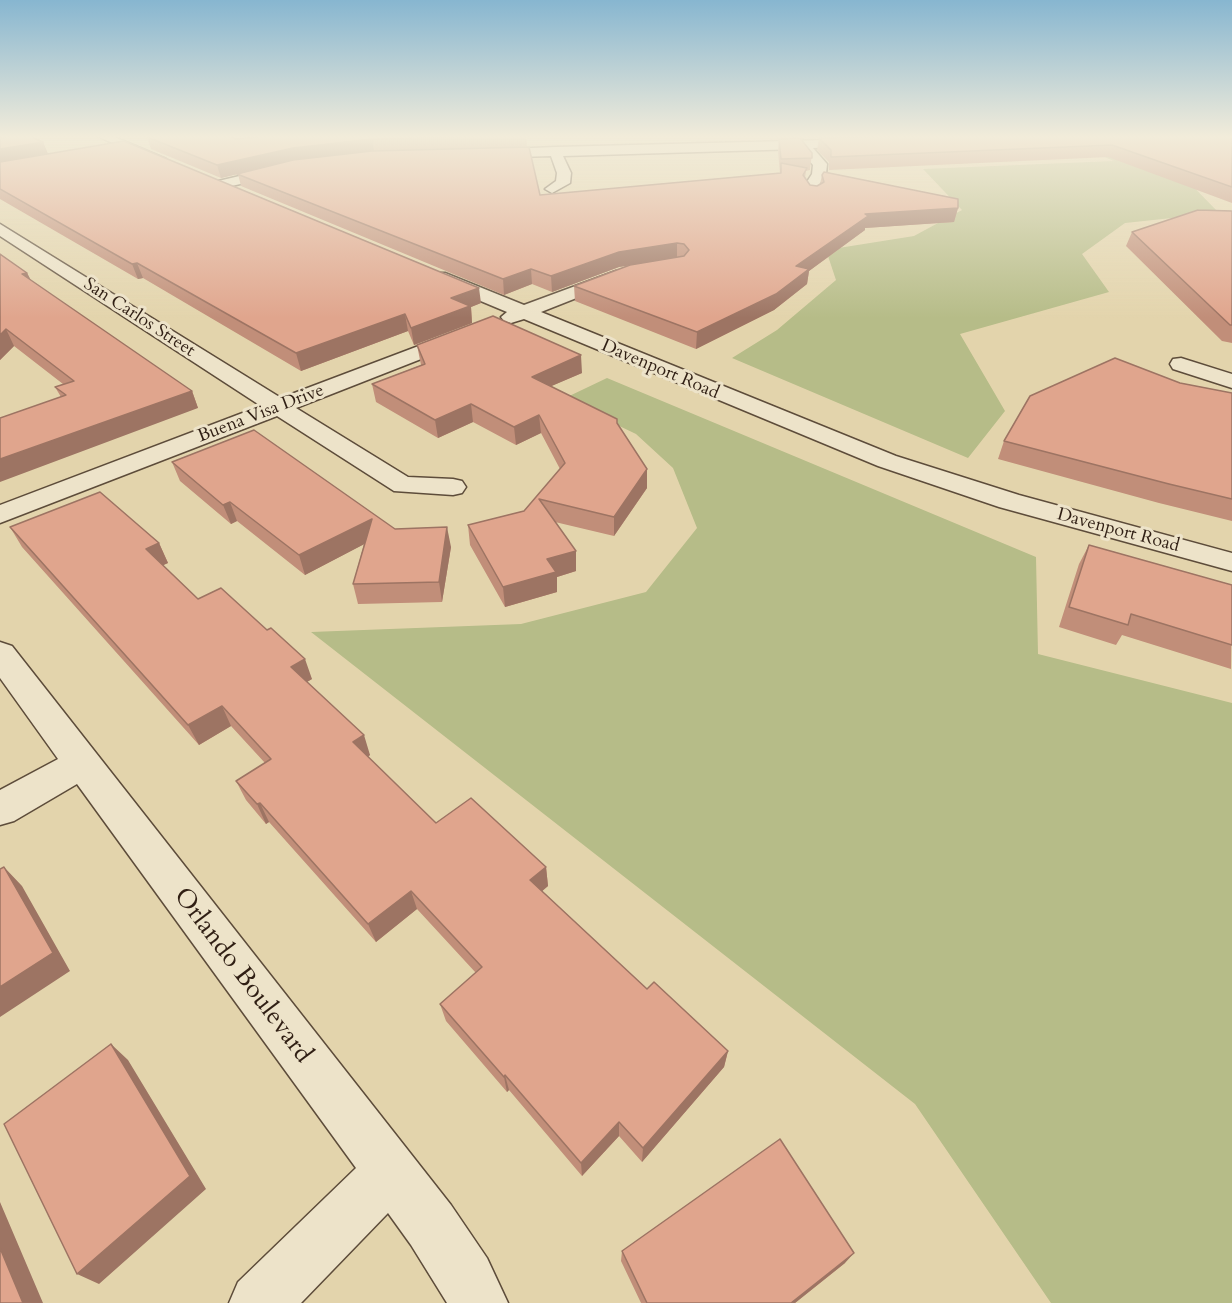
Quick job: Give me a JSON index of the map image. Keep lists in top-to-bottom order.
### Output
{
  "streets": {
    "street": [
      "San Carlos Street",
      "Davenport Road",
      "Buena Visa Drive",
      "Orlando Boulevard"
    ]
  },
  "crossings": [
    ["San Carlos Street", "Buena Visa Drive"],
    ["Davenport Road", "Buena Visa Drive"]
  ]
}
